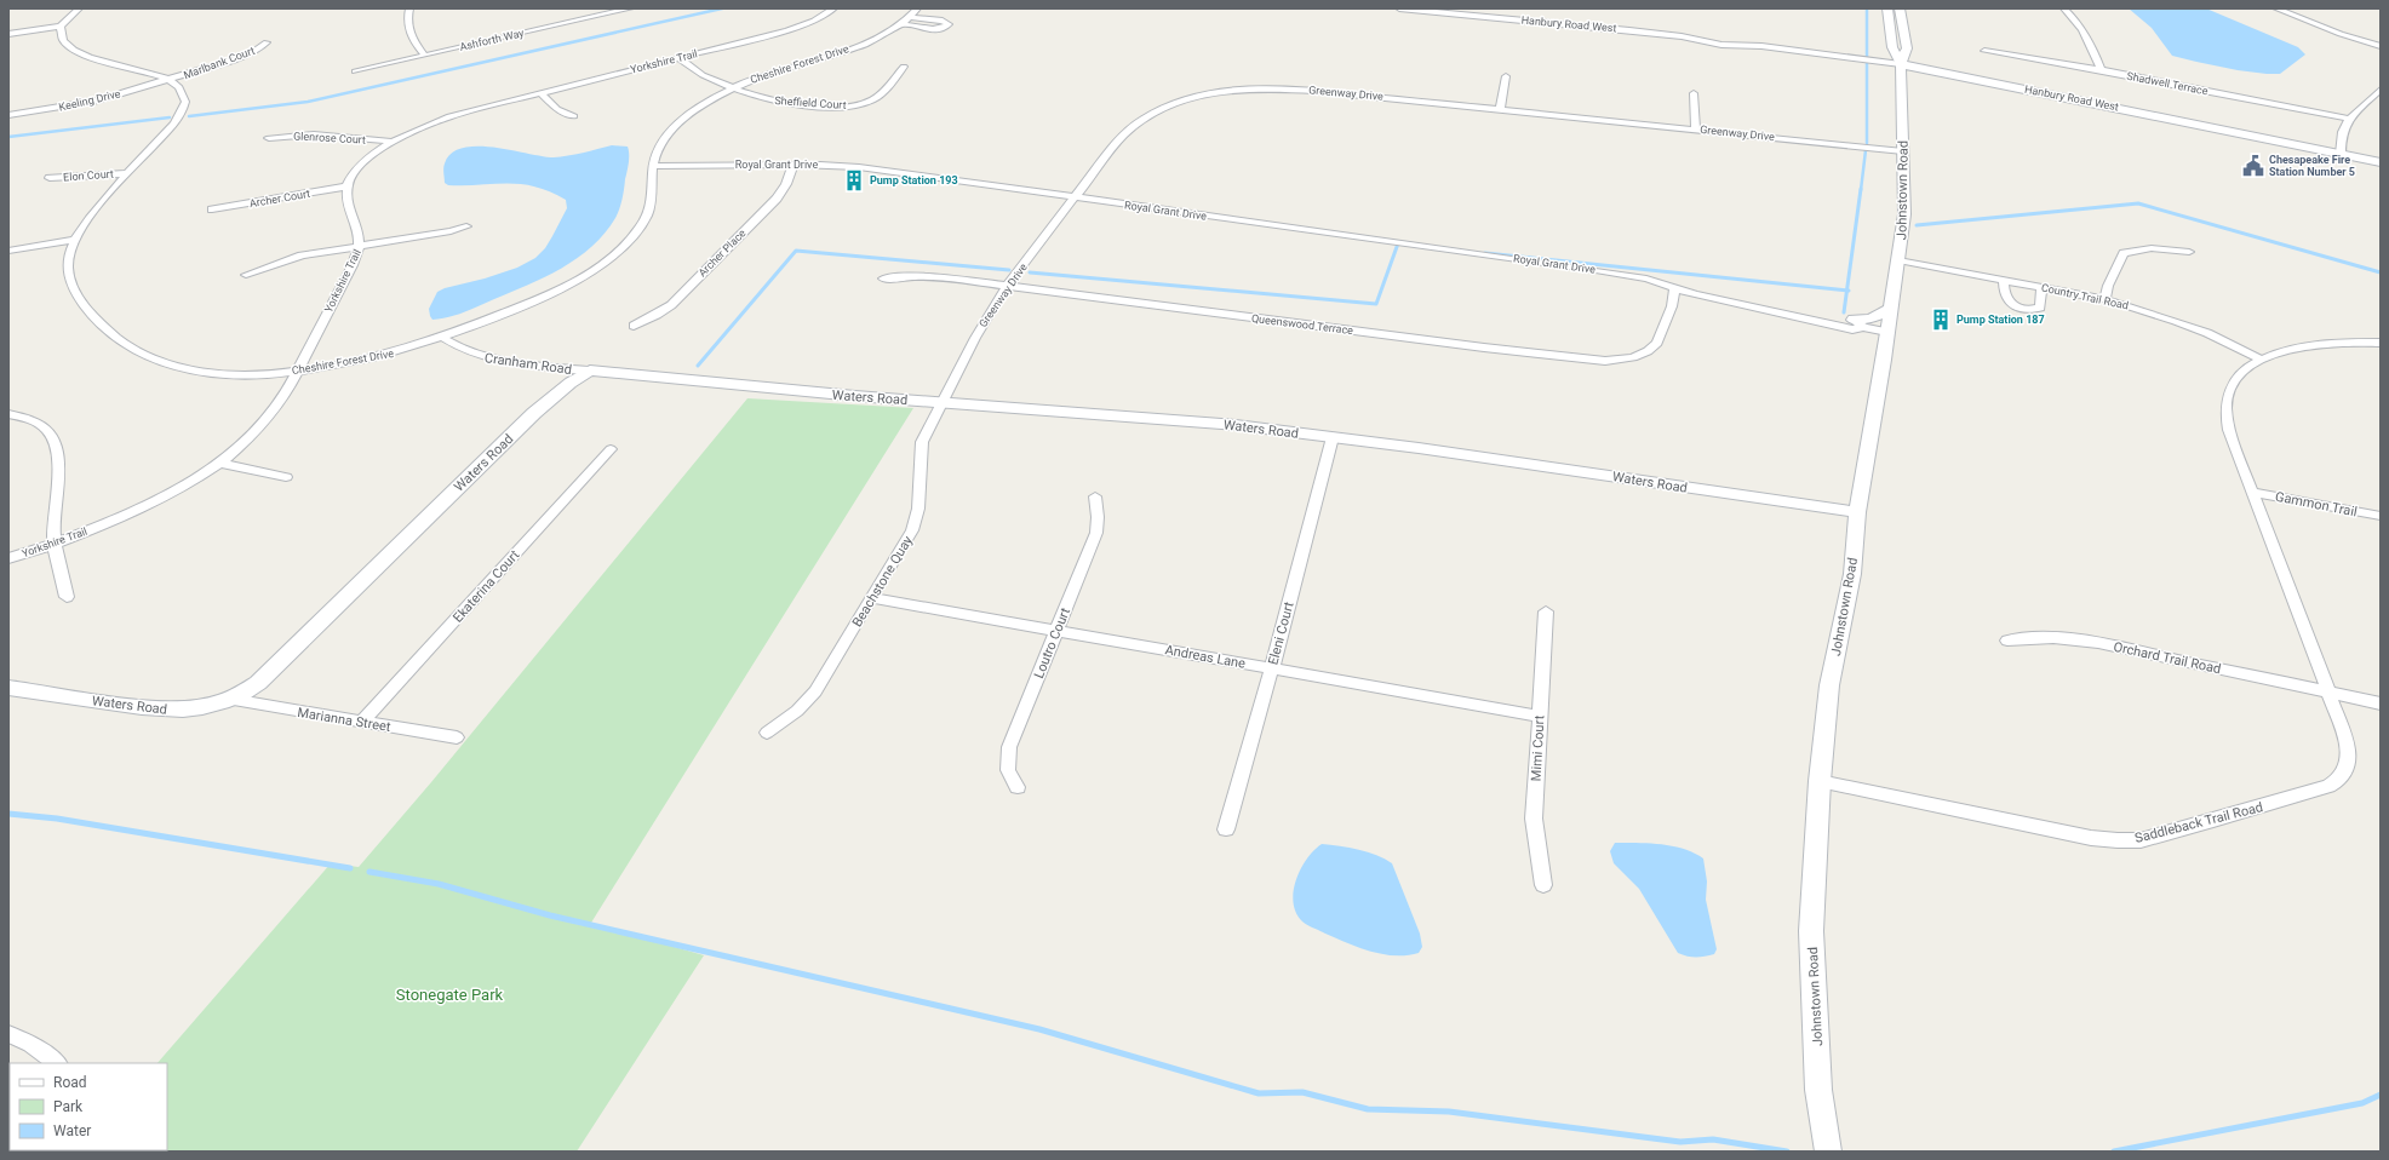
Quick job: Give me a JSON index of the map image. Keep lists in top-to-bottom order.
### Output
{
  "streets": {
    "main road": ["Hanbury Road West", "Johnstown Road", "Waters Road"],
    "street": [
      "Ashforth Way",
      "Yorkshire Trail",
      "Marlbank Court",
      "Cheshire Forest Drive",
      "Shadwell Terrace",
      "Greenway Drive",
      "Keeling Drive",
      "Sheffield Court",
      "Glenrose Court",
      "Royal Grant Drive",
      "Elon Court",
      "Archer Court",
      "Archer Place",
      "Country Trail Road",
      "Queenswood Terrace",
      "Cranham Road",
      "Gammon Trail",
      "Beachstone Quay",
      "Ekaterina Court",
      "Eleni Court",
      "Loutro Court",
      "Andreas Lane",
      "Orchard Trail Road",
      "Marianna Street",
      "Mimi Court",
      "Saddleback Trail Road"
    ]
  },
  "crossings": [
    ["Hanbury Road West", "Johnstown Road"],
    ["Yorkshire Trail", "Cheshire Forest Drive"],
    ["Yorkshire Trail", "Sheffield Court"],
    ["Yorkshire Trail", "Glenrose Court"],
    ["Yorkshire Trail", "Archer Court"],
    ["Marlbank Court", "Cheshire Forest Drive"],
    ["Marlbank Court", "Keeling Drive"],
    ["Cheshire Forest Drive", "Keeling Drive"],
    ["Cheshire Forest Drive", "Sheffield Court"],
    ["Cheshire Forest Drive", "Royal Grant Drive"],
    ["Cheshire Forest Drive", "Elon Court"],
    ["Cheshire Forest Drive", "Cranham Road"],
    ["Greenway Drive", "Royal Grant Drive"],
    ["Greenway Drive", "Johnstown Road"],
    ["Greenway Drive", "Queenswood Terrace"],
    ["Greenway Drive", "Waters Road"],
    ["Greenway Drive", "Beachstone Quay"],
    ["Royal Grant Drive", "Johnstown Road"],
    ["Royal Grant Drive", "Archer Place"],
    ["Royal Grant Drive", "Queenswood Terrace"],
    ["Johnstown Road", "Country Trail Road"],
    ["Johnstown Road", "Waters Road"],
    ["Johnstown Road", "Saddleback Trail Road"],
    ["Country Trail Road", "Saddleback Trail Road"],
    ["Cranham Road", "Waters Road"],
    ["Waters Road", "Beachstone Quay"],
    ["Waters Road", "Eleni Court"],
    ["Waters Road", "Marianna Street"],
    ["Gammon Trail", "Saddleback Trail Road"],
    ["Beachstone Quay", "Andreas Lane"],
    ["Ekaterina Court", "Marianna Street"],
    ["Eleni Court", "Andreas Lane"],
    ["Loutro Court", "Andreas Lane"],
    ["Andreas Lane", "Mimi Court"],
    ["Orchard Trail Road", "Saddleback Trail Road"]
  ],
  "parks": ["Stonegate Park"],
  "places": {
    "public building": ["Chesapeake Fire Station Number 5"],
    "building": ["Pump Station 193", "Pump Station 187"]
  },
  "legend": ["Road", "Park", "Water"]
}
